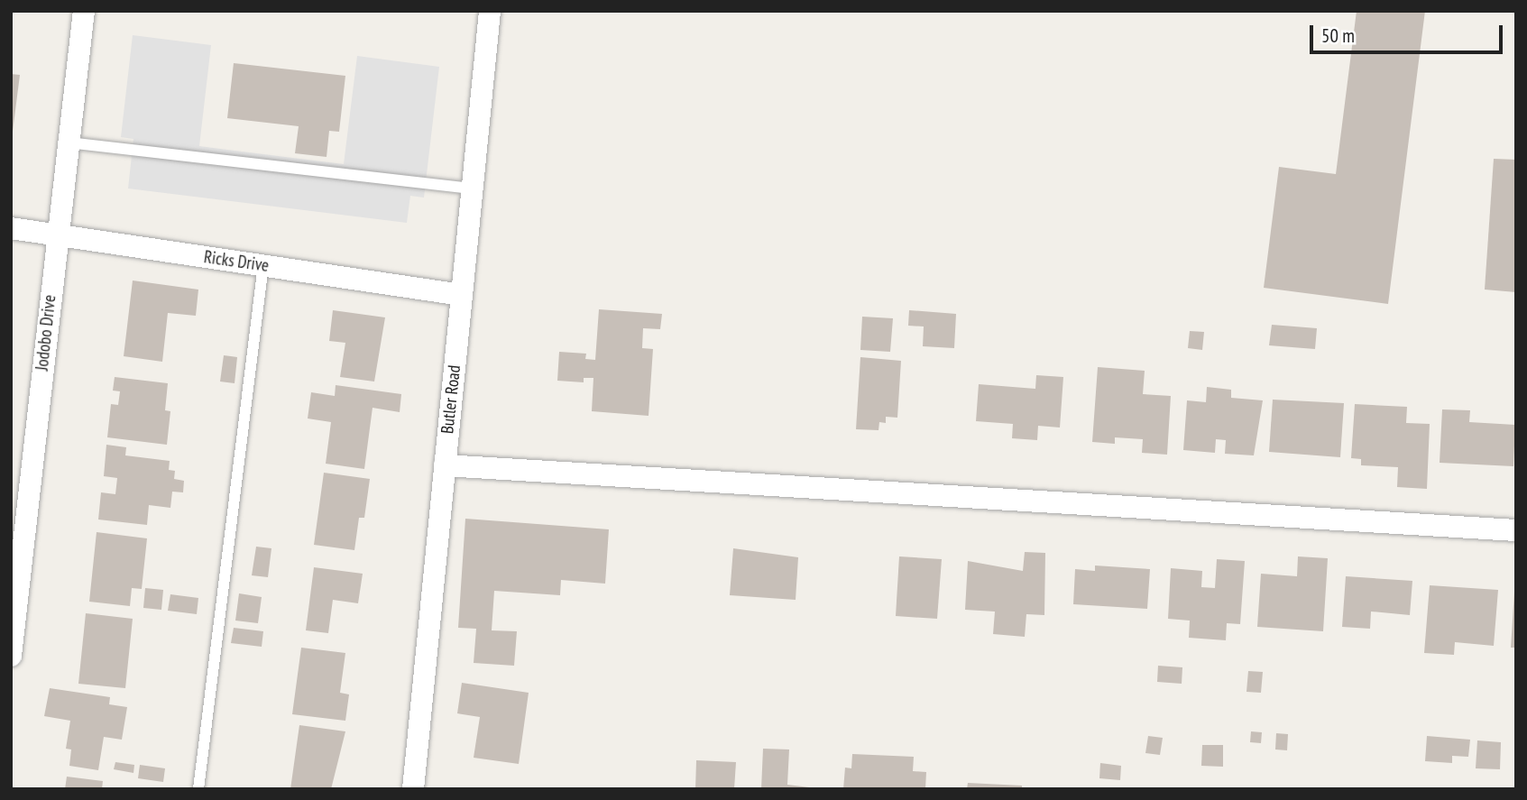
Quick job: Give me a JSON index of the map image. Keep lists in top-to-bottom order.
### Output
{
  "streets": {
    "street": ["Ricks Drive", "Jodobo Drive", "Butler Road"]
  },
  "crossings": [
    ["Ricks Drive", "Jodobo Drive"],
    ["Ricks Drive", "Butler Road"]
  ],
  "scale_bar": "50 m"
}
